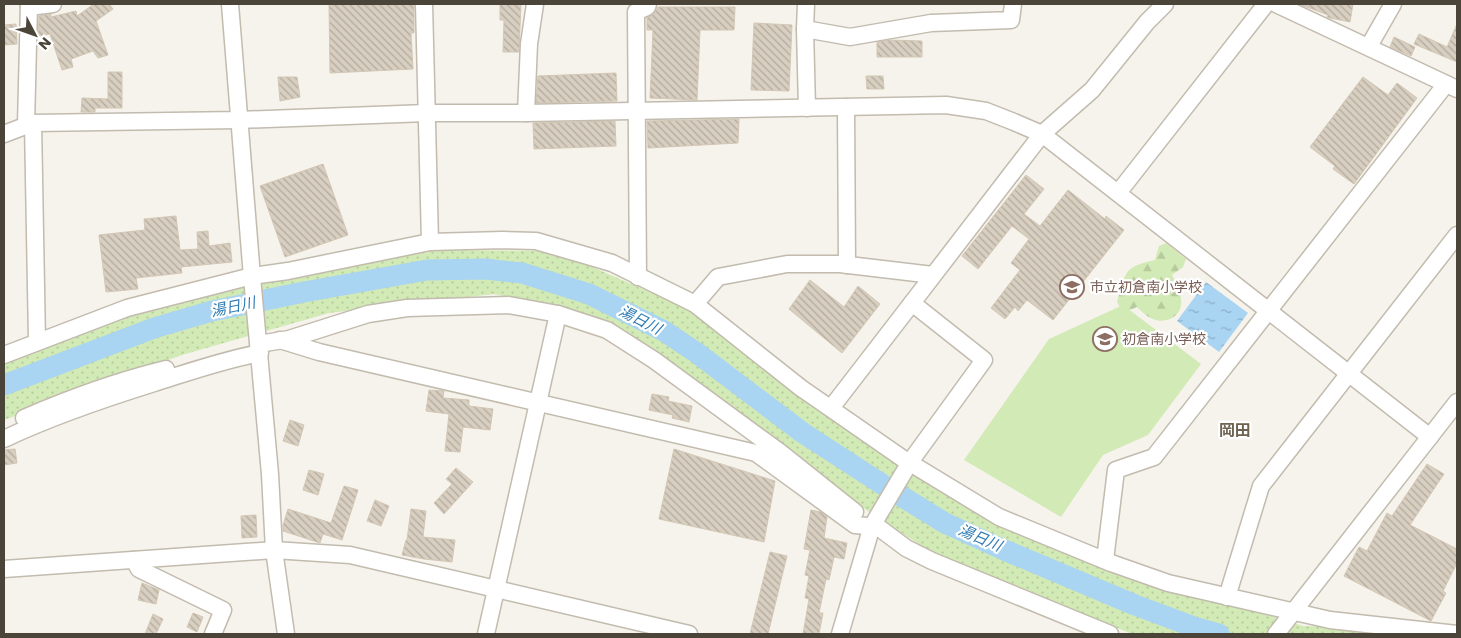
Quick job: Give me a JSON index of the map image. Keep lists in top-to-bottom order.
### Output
{
  "districts": ["岡田"],
  "water": ["湯日川"],
  "places": {
    "school or university": ["市立初倉南小学校", "初倉南小学校"]
  },
  "north": "bottom right"
}
